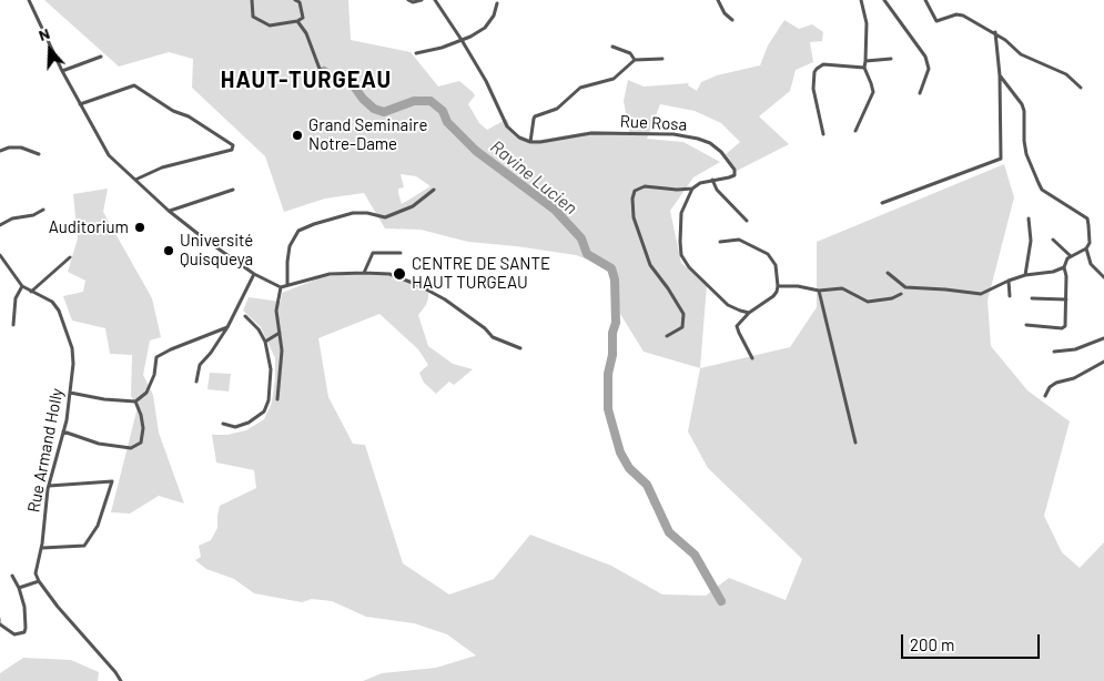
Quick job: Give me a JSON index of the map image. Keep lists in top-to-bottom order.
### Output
{
  "streets": {
    "street": ["Rue Rosa", "Rue Armand Holly"]
  },
  "districts": ["HAUT-TURGEAU"],
  "water": ["Ravine Lucien"],
  "places": [
    "Grand Seminaire Notre-Dame",
    "Auditorium",
    "Université Quisqueya",
    "CENTRE DE SANTE HAUT TURGEAU"
  ],
  "scale_bar": "200 m",
  "north": "top"
}
